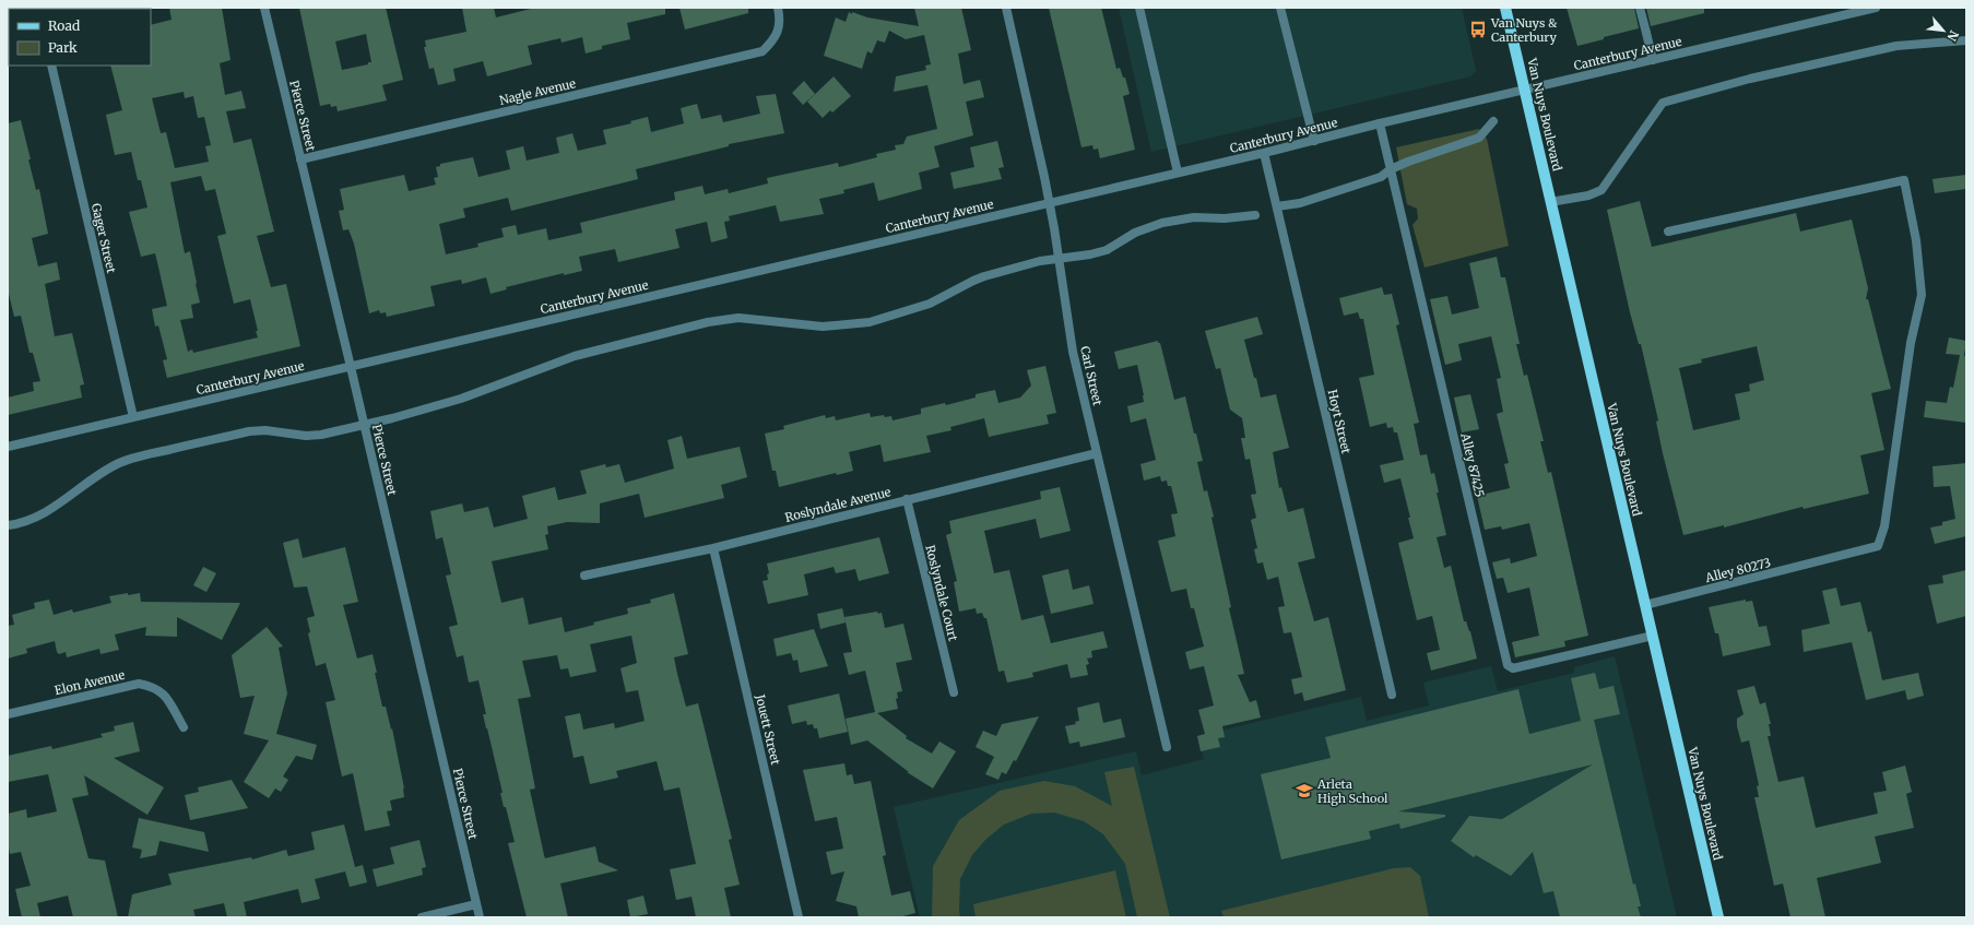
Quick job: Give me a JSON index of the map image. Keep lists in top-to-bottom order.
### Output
{
  "streets": {
    "main road": ["Van Nuys Boulevard"],
    "street": [
      "Canterbury Avenue",
      "Nagle Avenue",
      "Pierce Street",
      "Gager Street",
      "Carl Street",
      "Hoyt Street",
      "Alley 87425",
      "Roslyndale Avenue",
      "Alley 80273",
      "Roslyndale Court",
      "Elon Avenue",
      "Jouett Street"
    ]
  },
  "crossings": [
    ["Canterbury Avenue", "Van Nuys Boulevard"],
    ["Canterbury Avenue", "Pierce Street"],
    ["Canterbury Avenue", "Gager Street"],
    ["Canterbury Avenue", "Carl Street"],
    ["Canterbury Avenue", "Hoyt Street"],
    ["Canterbury Avenue", "Alley 87425"],
    ["Nagle Avenue", "Pierce Street"],
    ["Van Nuys Boulevard", "Alley 87425"],
    ["Van Nuys Boulevard", "Alley 80273"],
    ["Carl Street", "Roslyndale Avenue"],
    ["Roslyndale Avenue", "Roslyndale Court"],
    ["Roslyndale Avenue", "Jouett Street"]
  ],
  "places": {
    "bus stop": ["Van Nuys & Canterbury"],
    "school or university": ["Arleta High School"]
  },
  "legend": ["Road", "Park"],
  "north": "bottom right"
}
